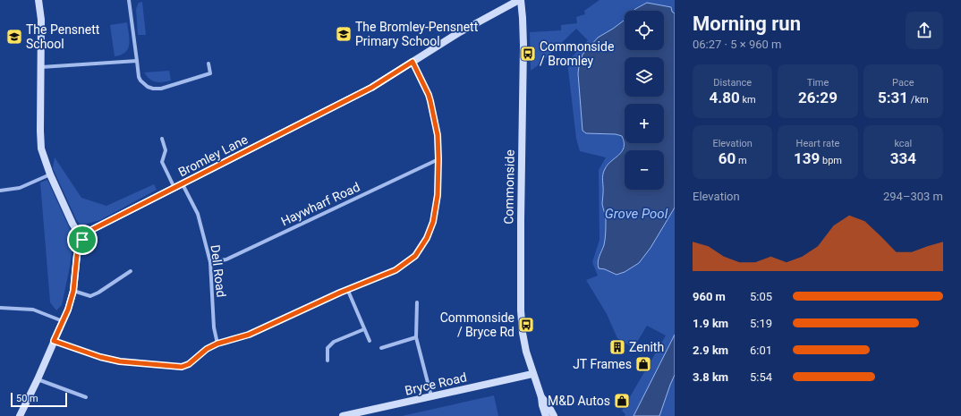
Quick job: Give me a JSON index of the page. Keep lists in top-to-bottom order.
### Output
{
  "streets": {
    "street": [
      "Bromley Lane",
      "Commonside",
      "Haywharf Road",
      "Dell Road",
      "Bryce Road"
    ]
  },
  "crossings": [
    ["Bromley Lane", "Commonside"],
    ["Bromley Lane", "Dell Road"],
    ["Commonside", "Bryce Road"],
    ["Haywharf Road", "Dell Road"]
  ],
  "water": ["Grove Pool"],
  "places": {
    "school or university": ["The Bromley-Pensnett Primary School", "The Pensnett School"],
    "bus stop": ["Commonside / Bromley", "Commonside / Bryce Rd"],
    "building": ["Zenith"],
    "shop": ["JT Frames", "M&D Autos"]
  },
  "scale_bar": "50 m",
  "page": {
    "heading": ["Morning run", "06:27 · 5 × 960 m"],
    "map_buttons": ["+", "−"],
    "stats": [
      ["Distance", "4.80 km"],
      ["Time", "26:29"],
      ["Pace", "5:31 /km"],
      ["Elevation", "60 m"],
      ["Heart rate", "139 bpm"],
      ["kcal", "334"]
    ],
    "chart": ["Elevation", "294–303 m"],
    "list": [
      {
        "name": "960 m",
        "note": "5:05"
      },
      {
        "name": "1.9 km",
        "note": "5:19"
      },
      {
        "name": "2.9 km",
        "note": "6:01"
      },
      {
        "name": "3.8 km",
        "note": "5:54"
      }
    ],
    "scale": "50 m"
  }
}
